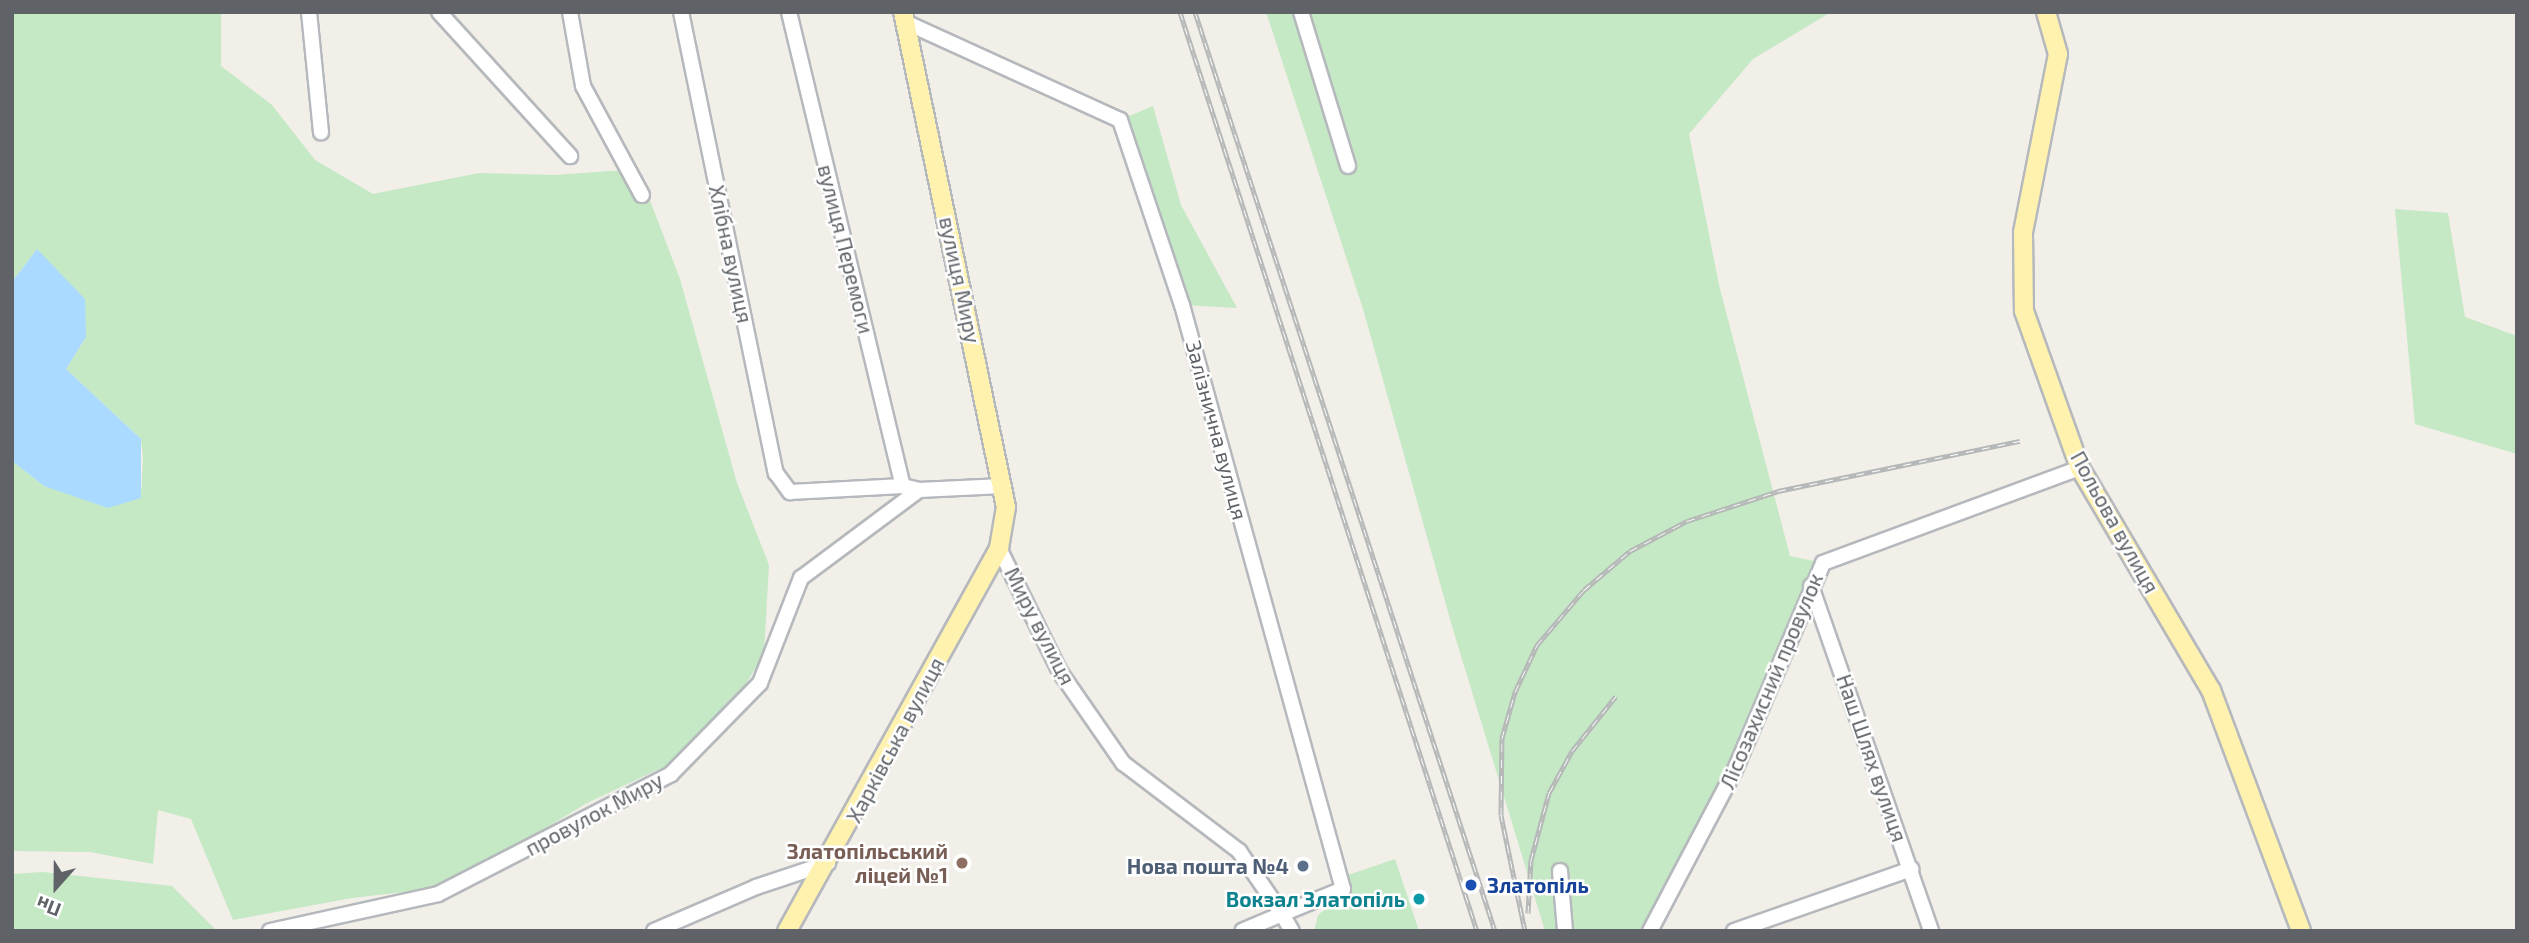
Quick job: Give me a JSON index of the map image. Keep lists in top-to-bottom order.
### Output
{
  "streets": {
    "main road": ["вулиця Миру", "Польова вулиця", "Харківська вулиця"],
    "street": [
      "вулиця Перемоги",
      "Хлібна вулиця",
      "Залізнична вулиця",
      "Миру вулиця",
      "Лісозахисний провулок",
      "Наш Шлях вулиця",
      "провулок Миру"
    ]
  },
  "crossings": [
    ["вулиця Перемоги", "Хлібна вулиця"],
    ["вулиця Миру", "Залізнична вулиця"],
    ["вулиця Миру", "Миру вулиця"],
    ["вулиця Миру", "Харківська вулиця"],
    ["Залізнична вулиця", "Миру вулиця"],
    ["Польова вулиця", "Лісозахисний провулок"],
    ["Миру вулиця", "Харківська вулиця"],
    ["Лісозахисний провулок", "Наш Шлях вулиця"]
  ],
  "places": [
    "Златопільський ліцей №1",
    "Нова пошта №4",
    "Златопіль",
    "Вокзал Златопіль"
  ],
  "north": "bottom"
}
